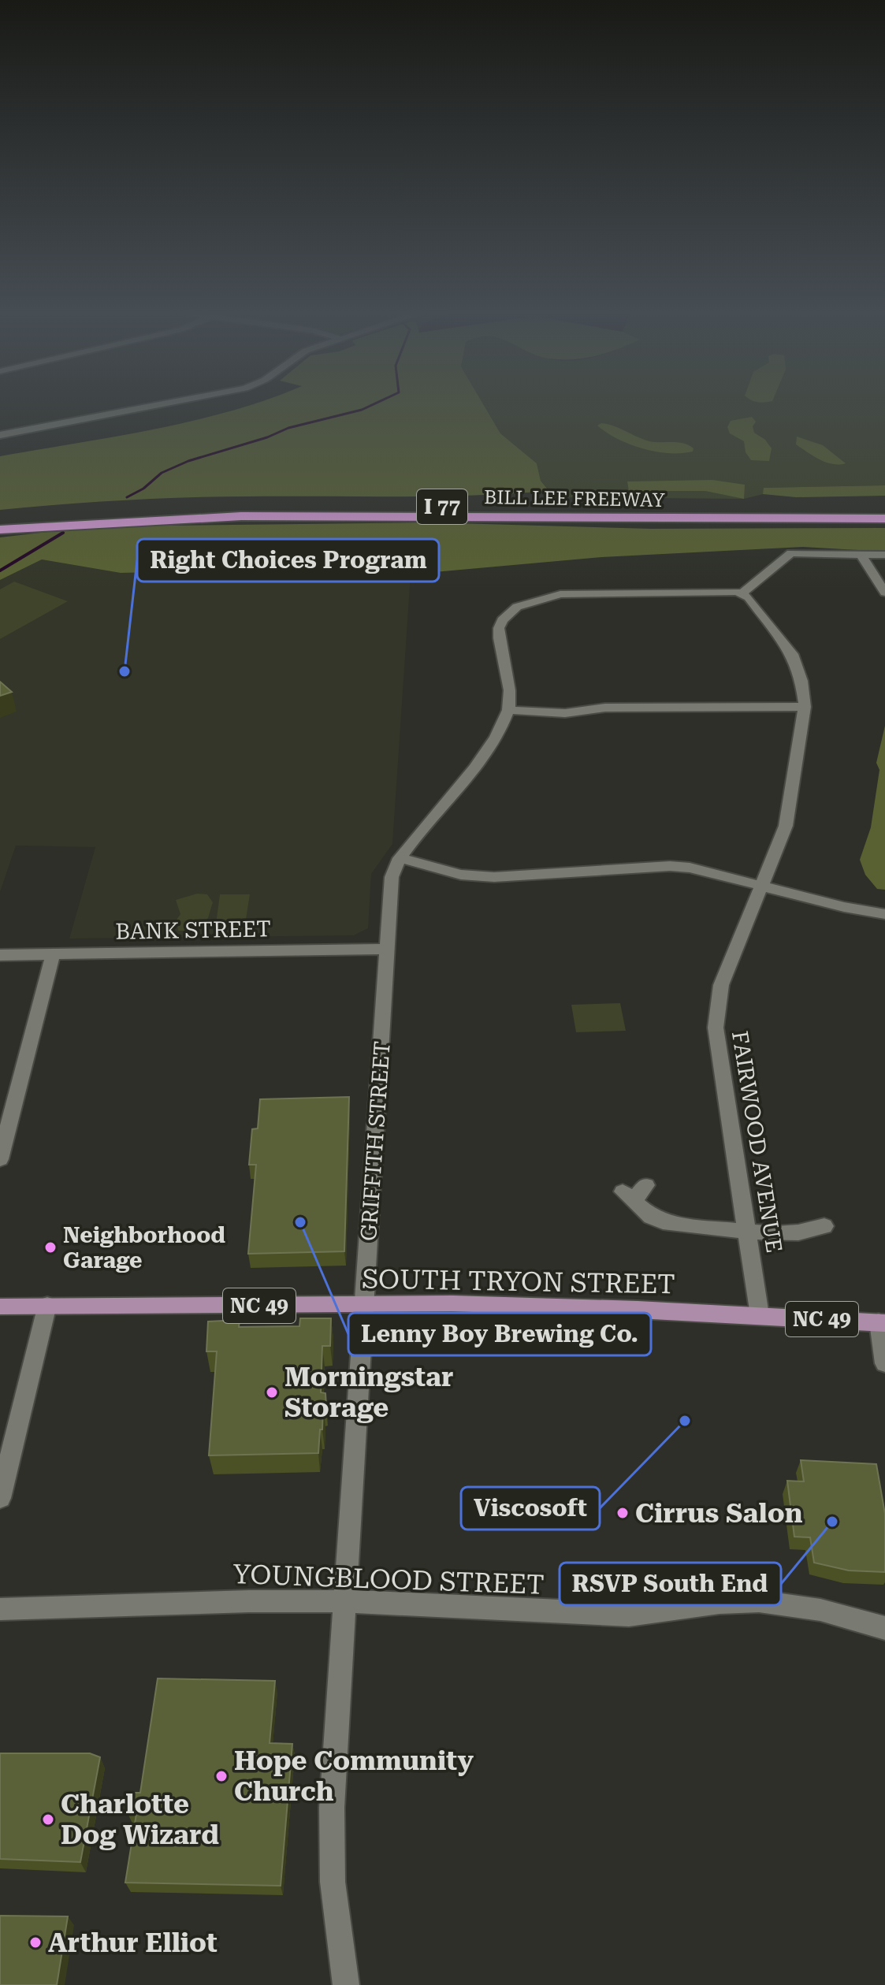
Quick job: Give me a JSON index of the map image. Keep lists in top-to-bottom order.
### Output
{
  "streets": {
    "highway": ["BILL LEE FREEWAY", "I 77"],
    "main road": ["SOUTH TRYON STREET", "NC 49"],
    "street": [
      "BANK STREET",
      "GRIFFITH STREET",
      "FAIRWOOD AVENUE",
      "YOUNGBLOOD STREET"
    ]
  },
  "crossings": [
    ["BANK STREET", "GRIFFITH STREET"],
    ["GRIFFITH STREET", "SOUTH TRYON STREET"],
    ["GRIFFITH STREET", "YOUNGBLOOD STREET"],
    ["FAIRWOOD AVENUE", "SOUTH TRYON STREET"]
  ],
  "places": [
    "Right Choices Program",
    "Lenny Boy Brewing Co.",
    "Neighborhood Garage",
    "Morningstar Storage",
    "Viscosoft",
    "Cirrus Salon",
    "RSVP South End",
    "Hope Community Church",
    "Charlotte Dog Wizard",
    "Arthur Elliot"
  ]
}
